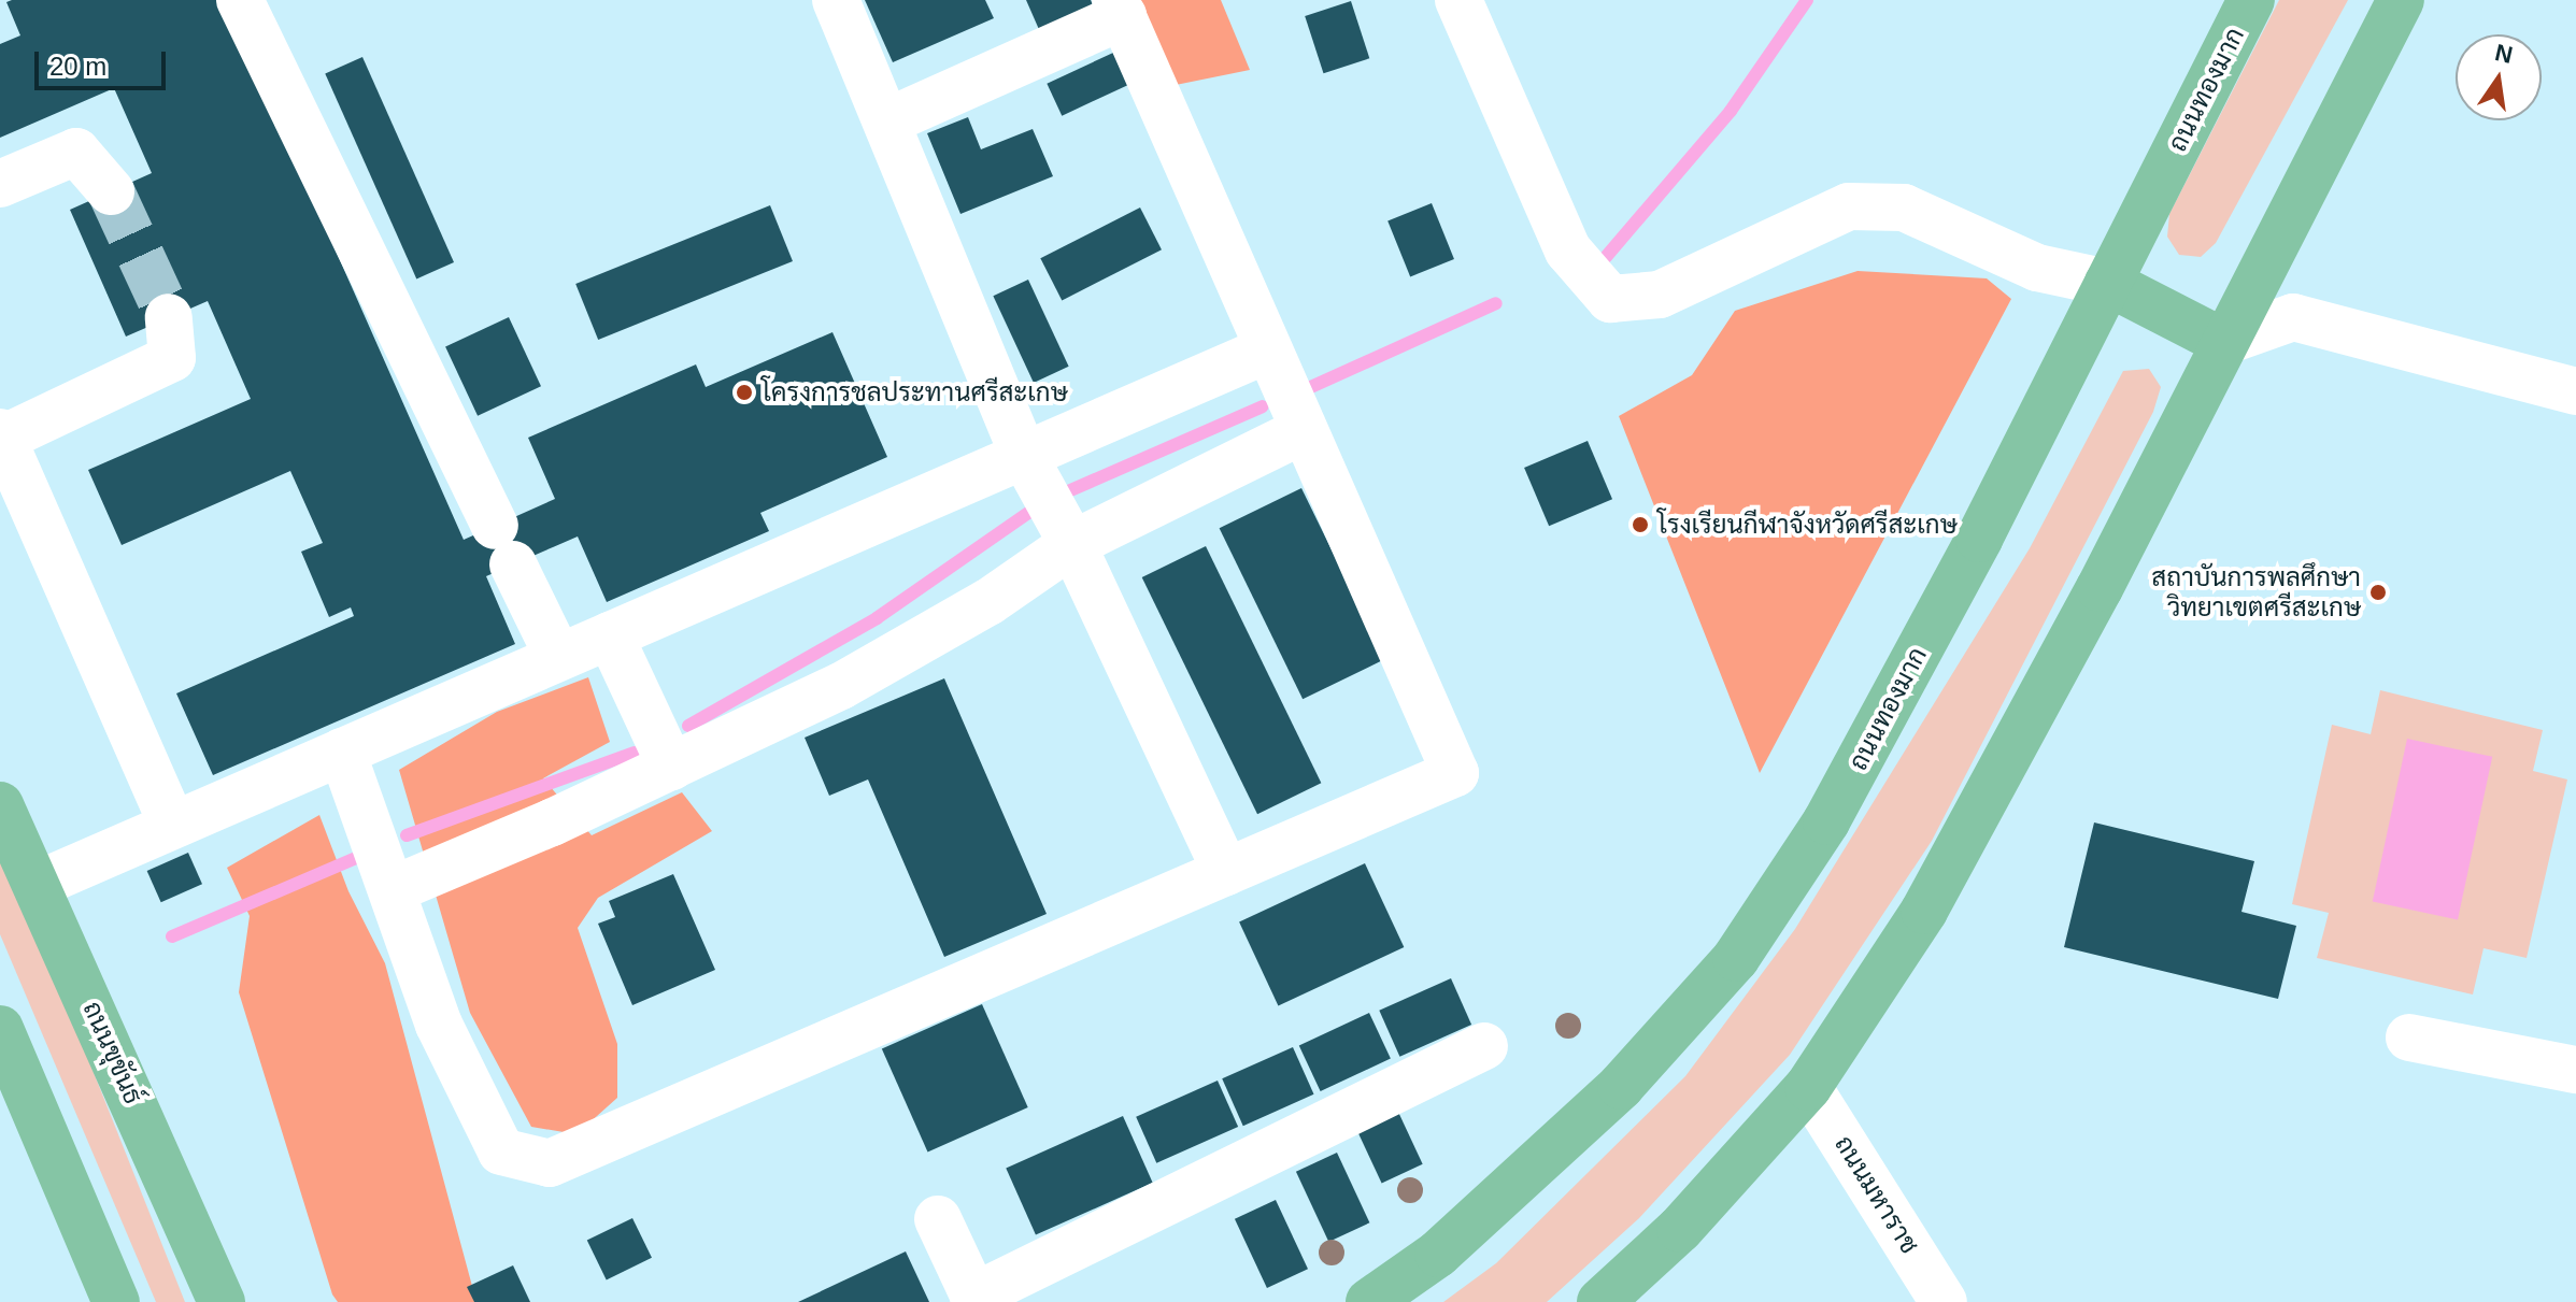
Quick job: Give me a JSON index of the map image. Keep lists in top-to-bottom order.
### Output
{
  "streets": {
    "main road": ["ถนนทองมาก", "ถนนขุขันธ์"],
    "street": ["ถนนมหาราช"]
  },
  "places": ["โครงการชลประทานศรีสะเกษ", "โรงเรียนกีฬาจังหวัดศรีสะเกษ", "สถาบันการพลศึกษา วิทยาเขตศรีสะเกษ"],
  "scale_bar": "20 m",
  "north": "top"
}
